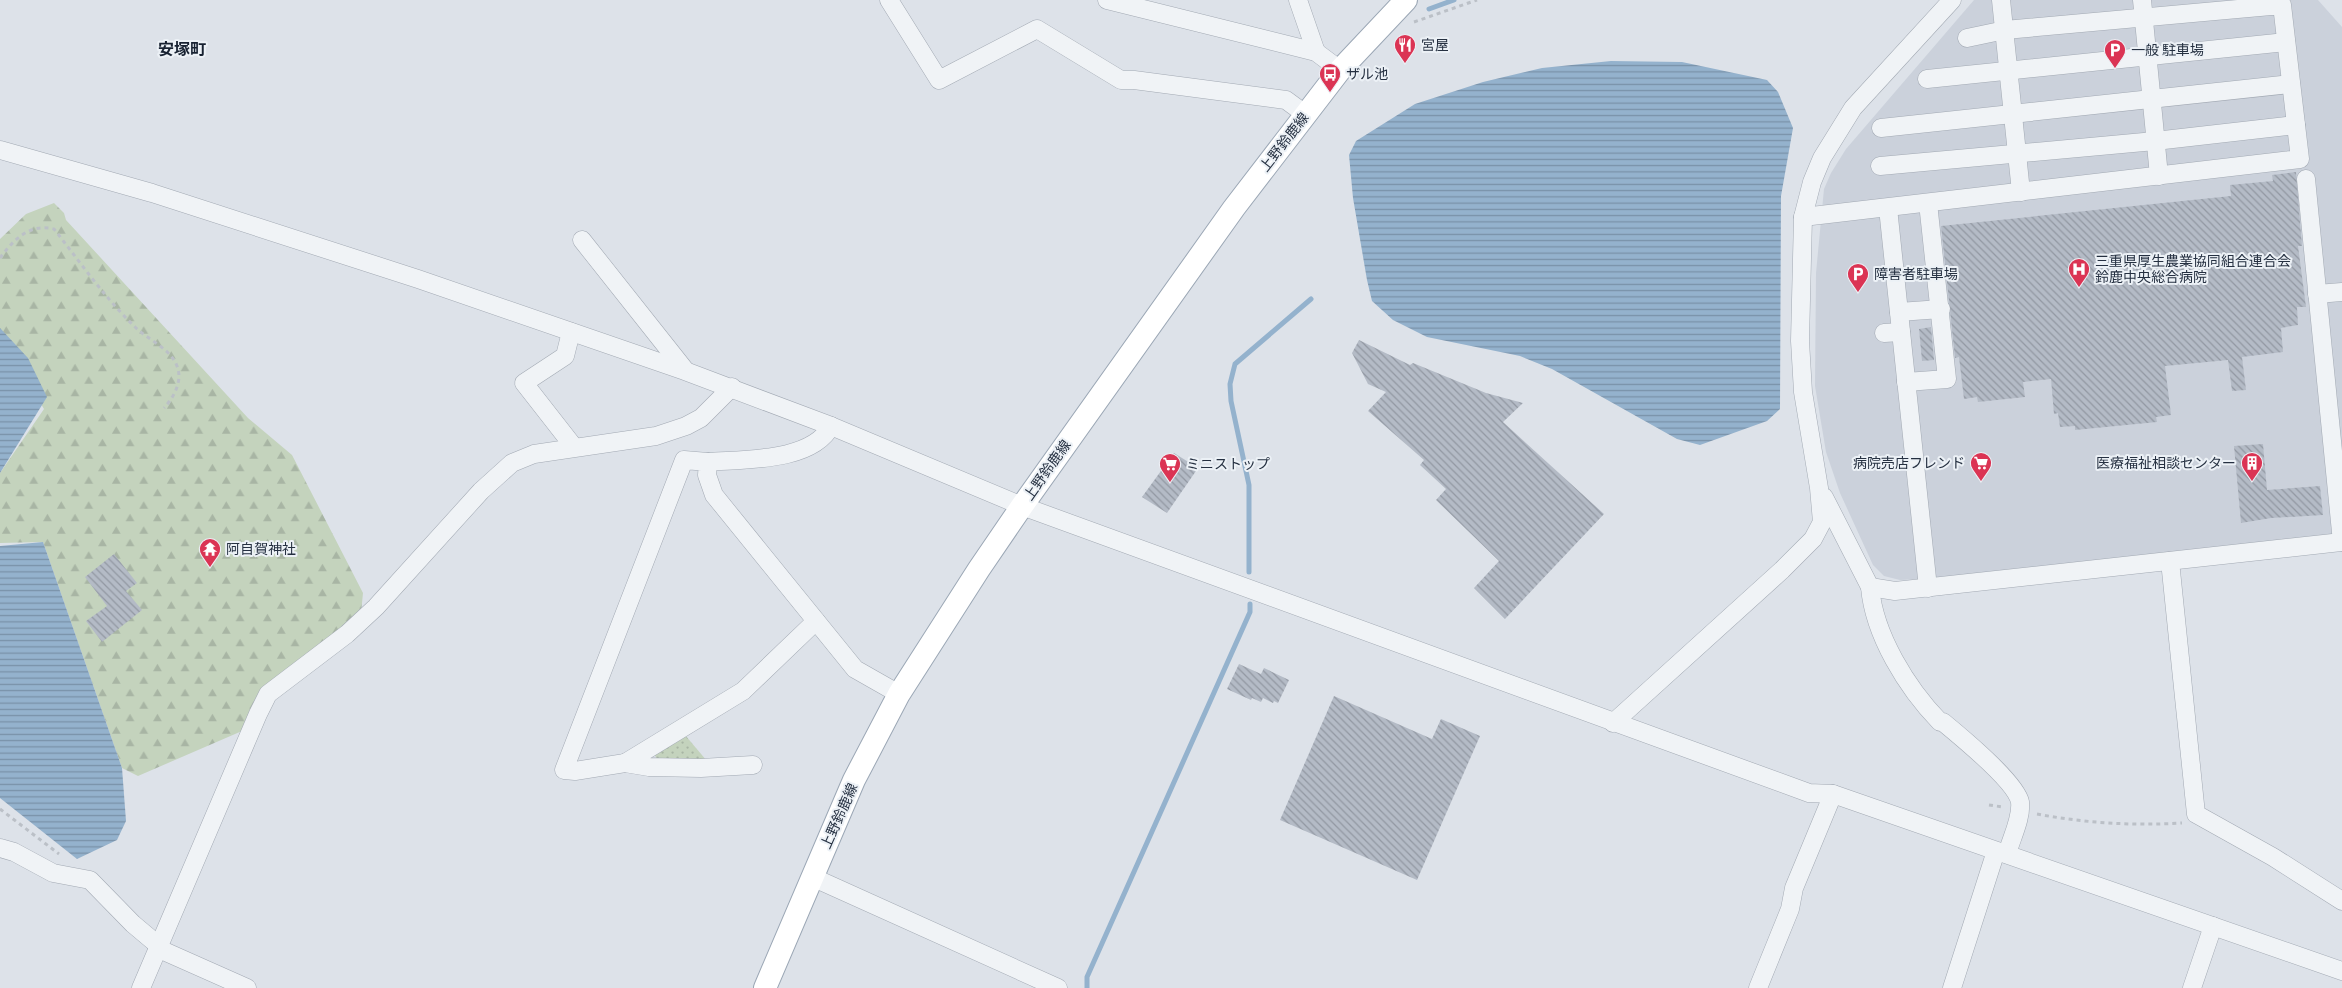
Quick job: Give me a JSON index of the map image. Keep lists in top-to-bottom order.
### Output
{
  "streets": {
    "main road": ["上野鈴鹿線"]
  },
  "districts": ["安塚町"],
  "places": {
    "restaurant": ["宮屋"],
    "parking": ["一般 駐車場", "障害者駐車場"],
    "bus stop": ["ザル池"],
    "hospital": ["三重県厚生農業協同組合連合会 鈴鹿中央総合病院"],
    "supermarket": ["病院売店フレンド", "ミニストップ"],
    "building": ["医療福祉相談センター"],
    "temple": ["阿自賀神社"]
  }
}
